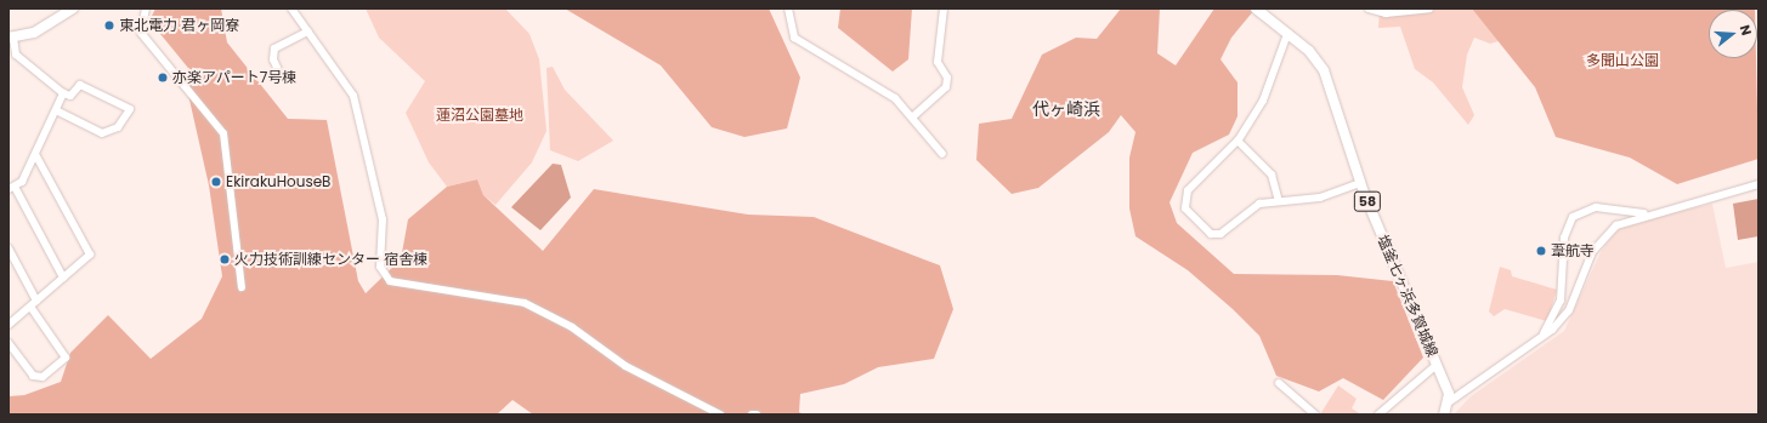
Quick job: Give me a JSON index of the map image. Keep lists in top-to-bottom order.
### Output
{
  "streets": {
    "main road": ["58", "塩釜七ヶ浜多賀城線"]
  },
  "districts": ["代ヶ崎浜"],
  "parks": ["多聞山公園", "蓮沼公園墓地"],
  "places": [
    "東北電力 君ヶ岡寮",
    "亦楽アパート7号棟",
    "EkirakuHouseB",
    "葦航寺",
    "火力技術訓練センター 宿舎棟"
  ],
  "north": "right"
}
